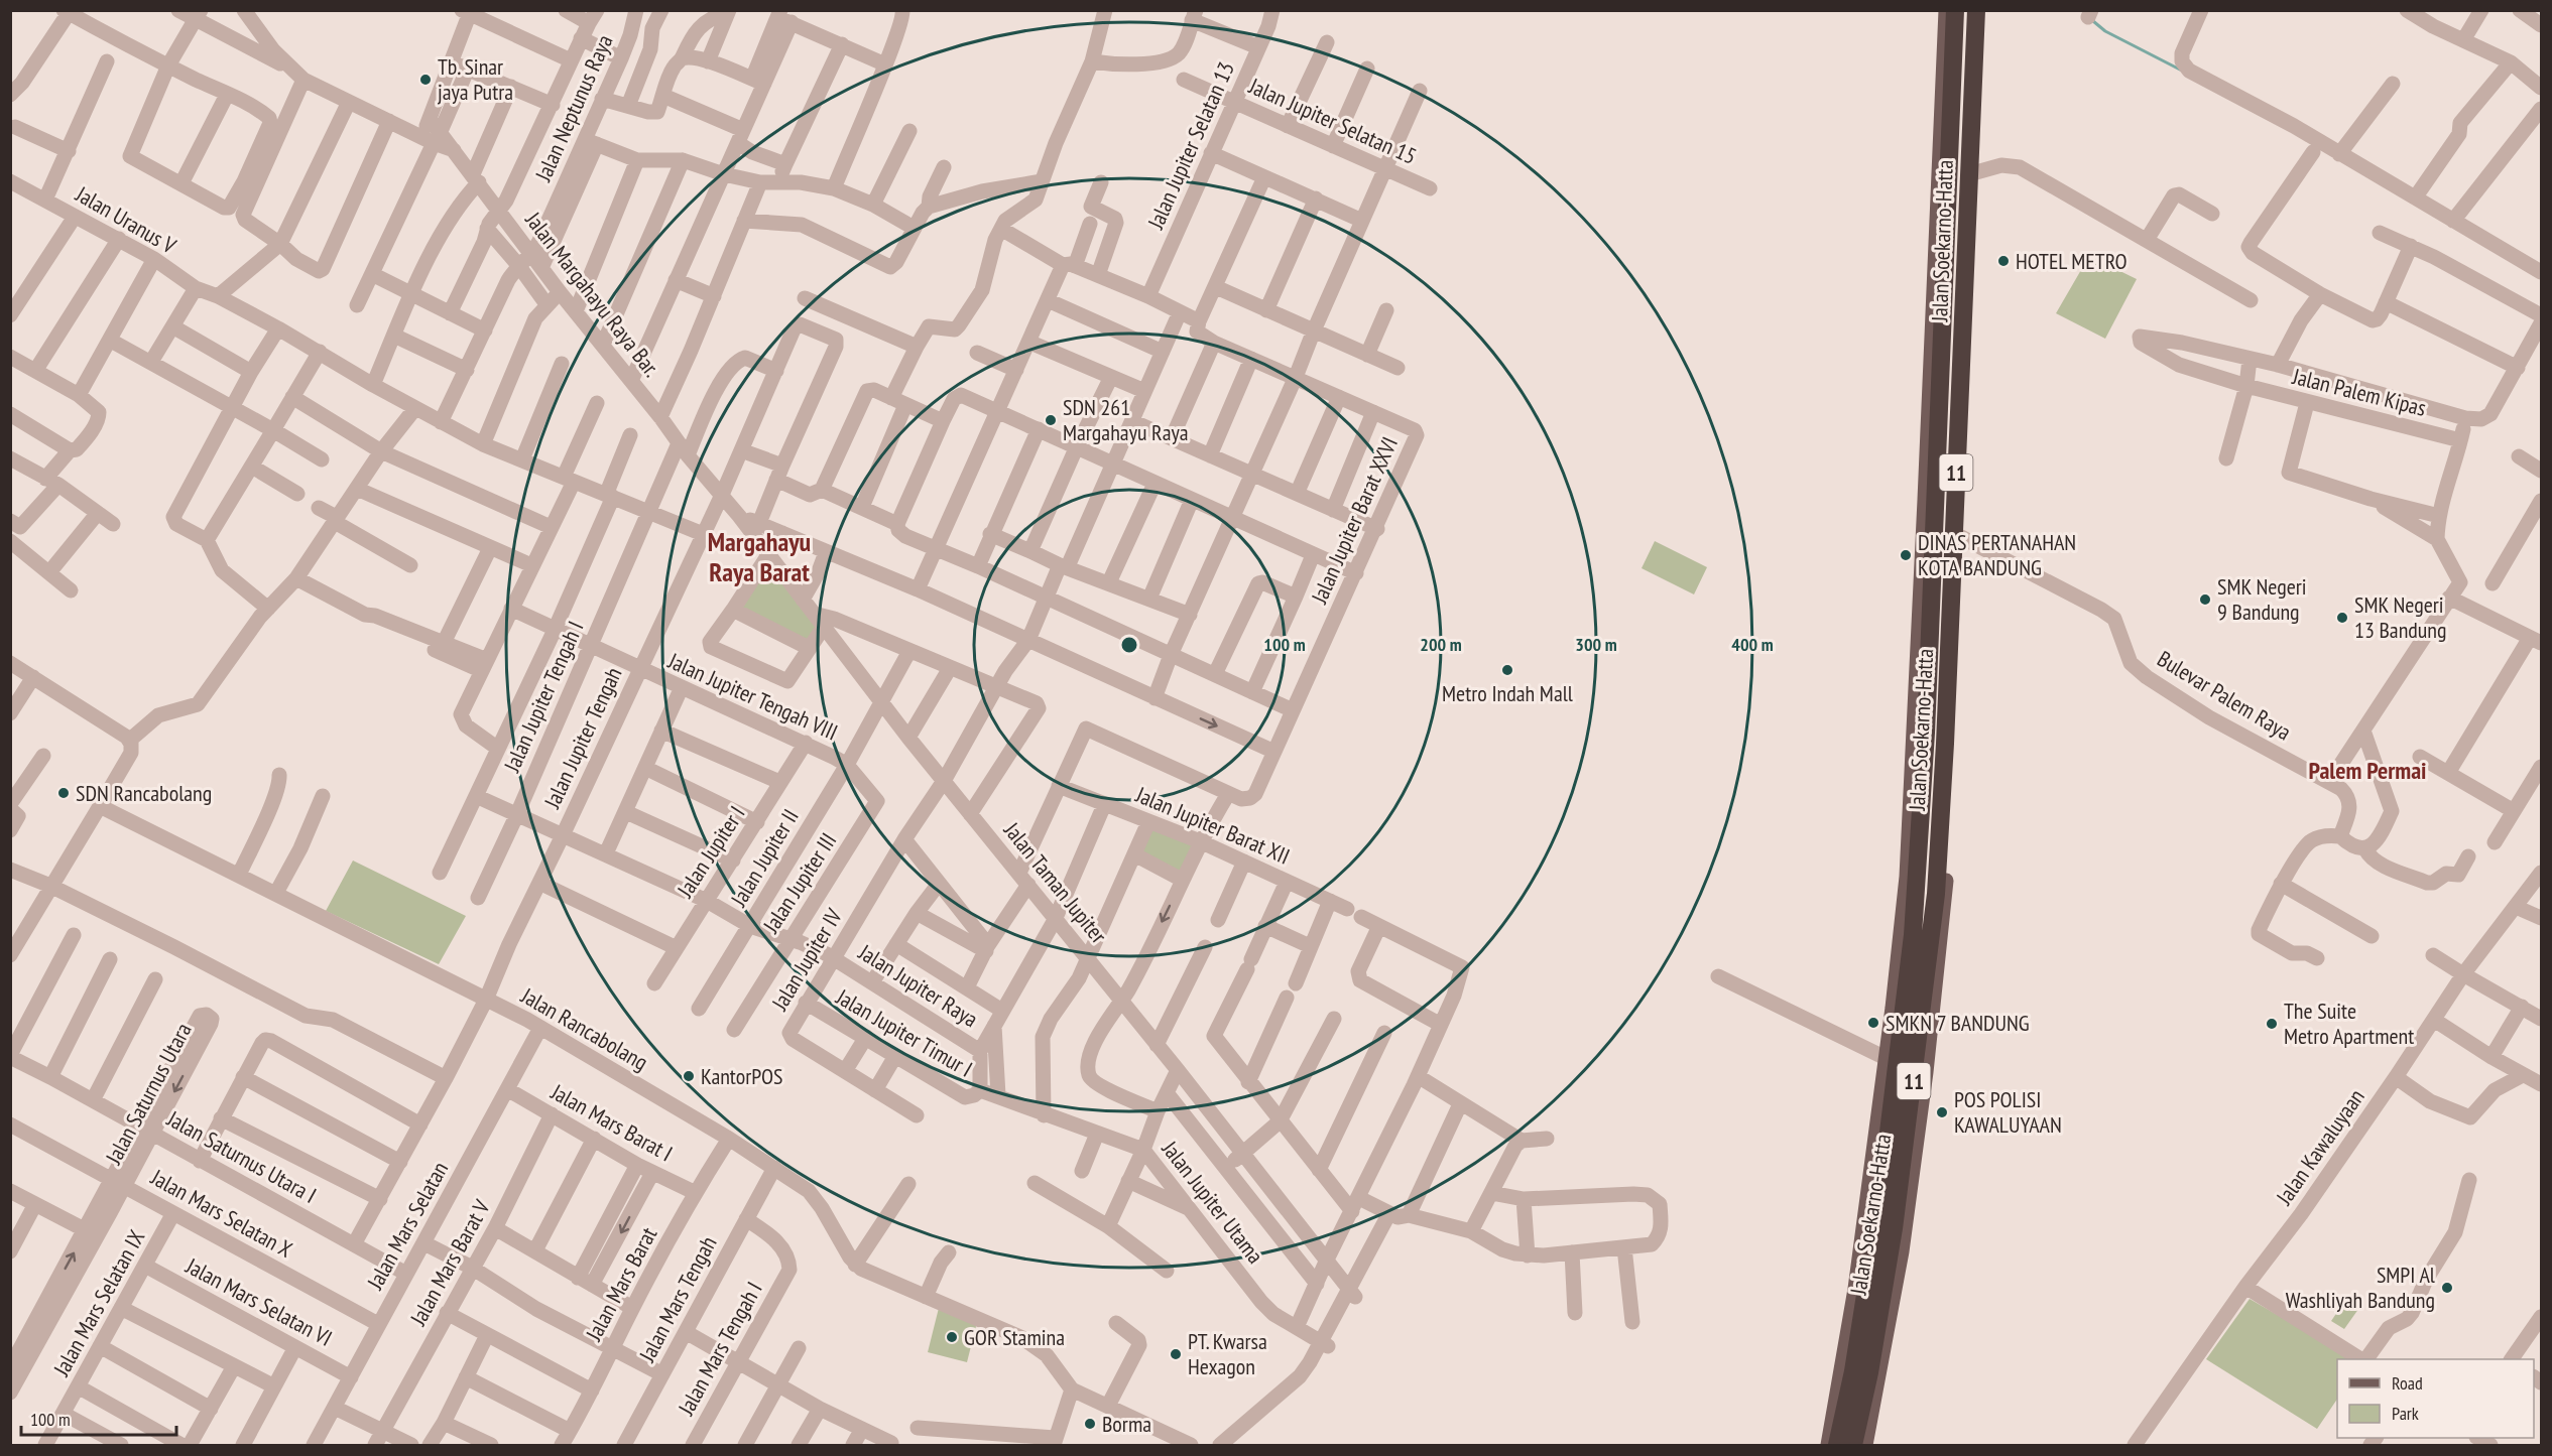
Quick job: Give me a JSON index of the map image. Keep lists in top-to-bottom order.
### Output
{
  "streets": {
    "highway": ["Jalan Soekarno-Hatta", "11"],
    "street": [
      "Jalan Neptunus Raya",
      "Jalan Jupiter Selatan 15",
      "Jalan Jupiter Selatan 13",
      "Jalan Uranus V",
      "Jalan Margahayu Raya Bar.",
      "Jalan Palem Kipas",
      "Jalan Jupiter Barat XXVI",
      "Bulevar Palem Raya",
      "Jalan Jupiter Tengah I",
      "Jalan Jupiter Tengah VIII",
      "Jalan Jupiter Tengah",
      "Jalan Jupiter Barat XII",
      "Jalan Jupiter I",
      "Jalan Jupiter II",
      "Jalan Jupiter III",
      "Jalan Taman Jupiter",
      "Jalan Jupiter IV",
      "Jalan Jupiter Raya",
      "Jalan Rancabolang",
      "Jalan Jupiter Timur I",
      "Jalan Saturnus Utara",
      "Jalan Mars Barat I",
      "Jalan Kawaluyaan",
      "Jalan Saturnus Utara I",
      "Jalan Jupiter Utama",
      "Jalan Mars Selatan X",
      "Jalan Mars Selatan",
      "Jalan Mars Barat V",
      "Jalan Mars Barat",
      "Jalan Mars Tengah",
      "Jalan Mars Selatan VI",
      "Jalan Mars Selatan IX",
      "Jalan Mars Tengah I"
    ]
  },
  "crossings": [
    ["Jalan Neptunus Raya", "Jalan Margahayu Raya Bar."],
    ["Jalan Jupiter Selatan 15", "Jalan Jupiter Selatan 13"],
    ["Jalan Uranus V", "Jalan Jupiter Tengah I"],
    ["Jalan Uranus V", "Jalan Jupiter Tengah"],
    ["Jalan Soekarno-Hatta", "Bulevar Palem Raya"],
    ["Jalan Margahayu Raya Bar.", "Jalan Jupiter Tengah I"],
    ["Jalan Margahayu Raya Bar.", "Jalan Jupiter Tengah"],
    ["Jalan Margahayu Raya Bar.", "Jalan Taman Jupiter"],
    ["Jalan Jupiter Tengah I", "Jalan Jupiter Tengah VIII"],
    ["Jalan Jupiter Tengah I", "Jalan Jupiter Tengah"],
    ["Jalan Jupiter Tengah I", "Jalan Jupiter Raya"],
    ["Jalan Jupiter Tengah VIII", "Jalan Jupiter Tengah"],
    ["Jalan Jupiter Tengah VIII", "Jalan Jupiter I"],
    ["Jalan Jupiter Tengah VIII", "Jalan Jupiter II"],
    ["Jalan Jupiter Tengah VIII", "Jalan Jupiter III"],
    ["Jalan Jupiter Tengah", "Jalan Taman Jupiter"],
    ["Jalan Jupiter Tengah", "Jalan Jupiter Raya"],
    ["Jalan Jupiter Tengah", "Jalan Rancabolang"],
    ["Jalan Jupiter Tengah", "Jalan Saturnus Utara I"],
    ["Jalan Jupiter I", "Jalan Jupiter Raya"],
    ["Jalan Jupiter II", "Jalan Jupiter III"],
    ["Jalan Jupiter II", "Jalan Taman Jupiter"],
    ["Jalan Jupiter II", "Jalan Jupiter Raya"],
    ["Jalan Jupiter III", "Jalan Jupiter Raya"],
    ["Jalan Taman Jupiter", "Jalan Jupiter IV"],
    ["Jalan Jupiter IV", "Jalan Jupiter Raya"],
    ["Jalan Jupiter IV", "Jalan Jupiter Timur I"],
    ["Jalan Rancabolang", "Jalan Mars Selatan"],
    ["Jalan Rancabolang", "Jalan Mars Barat"],
    ["Jalan Rancabolang", "Jalan Mars Tengah"],
    ["Jalan Jupiter Timur I", "Jalan Jupiter Utama"],
    ["Jalan Saturnus Utara", "Jalan Saturnus Utara I"],
    ["Jalan Saturnus Utara", "Jalan Mars Selatan X"],
    ["Jalan Mars Barat I", "Jalan Mars Selatan"],
    ["Jalan Mars Barat I", "Jalan Mars Barat V"],
    ["Jalan Mars Barat I", "Jalan Mars Barat"],
    ["Jalan Saturnus Utara I", "Jalan Mars Selatan"],
    ["Jalan Mars Selatan X", "Jalan Mars Selatan"],
    ["Jalan Mars Selatan X", "Jalan Mars Selatan IX"],
    ["Jalan Mars Selatan", "Jalan Mars Selatan VI"],
    ["Jalan Mars Tengah", "Jalan Mars Tengah I"],
    ["Jalan Mars Selatan VI", "Jalan Mars Selatan IX"]
  ],
  "districts": ["Margahayu Raya Barat", "Palem Permai"],
  "places": [
    "Tb. Sinar jaya Putra",
    "HOTEL METRO",
    "SDN 261 Margahayu Raya",
    "DINAS PERTANAHAN KOTA BANDUNG",
    "SMK Negeri 9 Bandung",
    "SMK Negeri 13 Bandung",
    "Metro Indah Mall",
    "SDN Rancabolang",
    "SMKN 7 BANDUNG",
    "The Suite Metro Apartment",
    "KantorPOS",
    "POS POLISI KAWALUYAAN",
    "SMPI Al Washliyah Bandung",
    "GOR Stamina",
    "PT. Kwarsa Hexagon",
    "Borma"
  ],
  "legend": ["Road", "Park"],
  "scale_bar": "100 m",
  "rings": [
    "100 m",
    "200 m",
    "300 m",
    "400 m"
  ]
}
